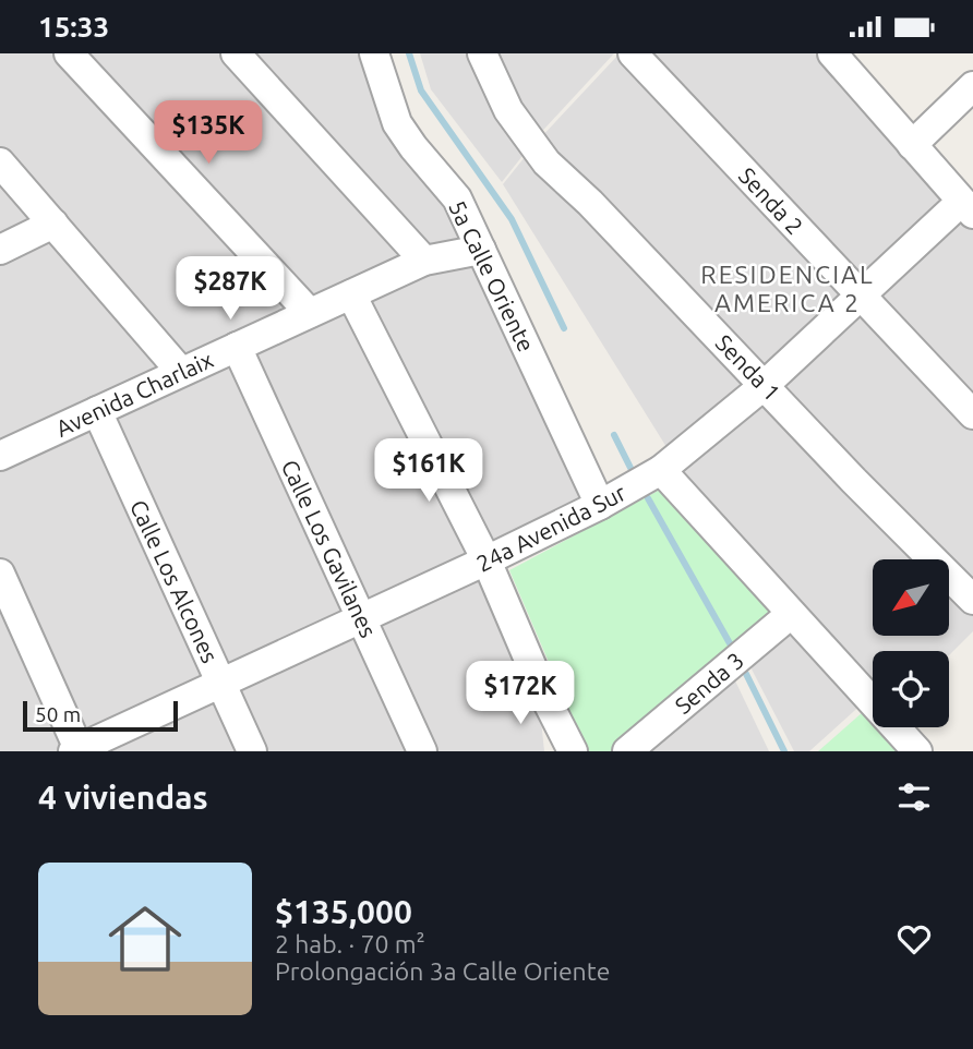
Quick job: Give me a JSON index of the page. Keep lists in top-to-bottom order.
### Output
{
  "streets": {
    "street": [
      "Senda 2",
      "5a Calle Oriente",
      "Senda 1",
      "Avenida Charlaix",
      "24a Avenida Sur",
      "Calle Los Gavilanes",
      "Calle Los Alcones",
      "Senda 3"
    ]
  },
  "crossings": [
    ["Senda 2", "24a Avenida Sur"],
    ["5a Calle Oriente", "Avenida Charlaix"],
    ["5a Calle Oriente", "24a Avenida Sur"],
    ["Senda 1", "24a Avenida Sur"],
    ["Avenida Charlaix", "Calle Los Gavilanes"],
    ["Avenida Charlaix", "Calle Los Alcones"],
    ["24a Avenida Sur", "Calle Los Gavilanes"],
    ["24a Avenida Sur", "Calle Los Alcones"]
  ],
  "districts": ["RESIDENCIAL AMERICA 2"],
  "scale_bar": "50 m",
  "north": "bottom left",
  "page": {
    "status": "15:33",
    "price": [
      "$135K",
      "$287K",
      "$161K",
      "$172K"
    ],
    "scale": "50 m",
    "heading": "4 viviendas",
    "list": [
      {
        "name": "$135,000",
        "note": "2 hab. · 70 m² · Prolongación 3a Calle Oriente"
      }
    ]
  }
}
